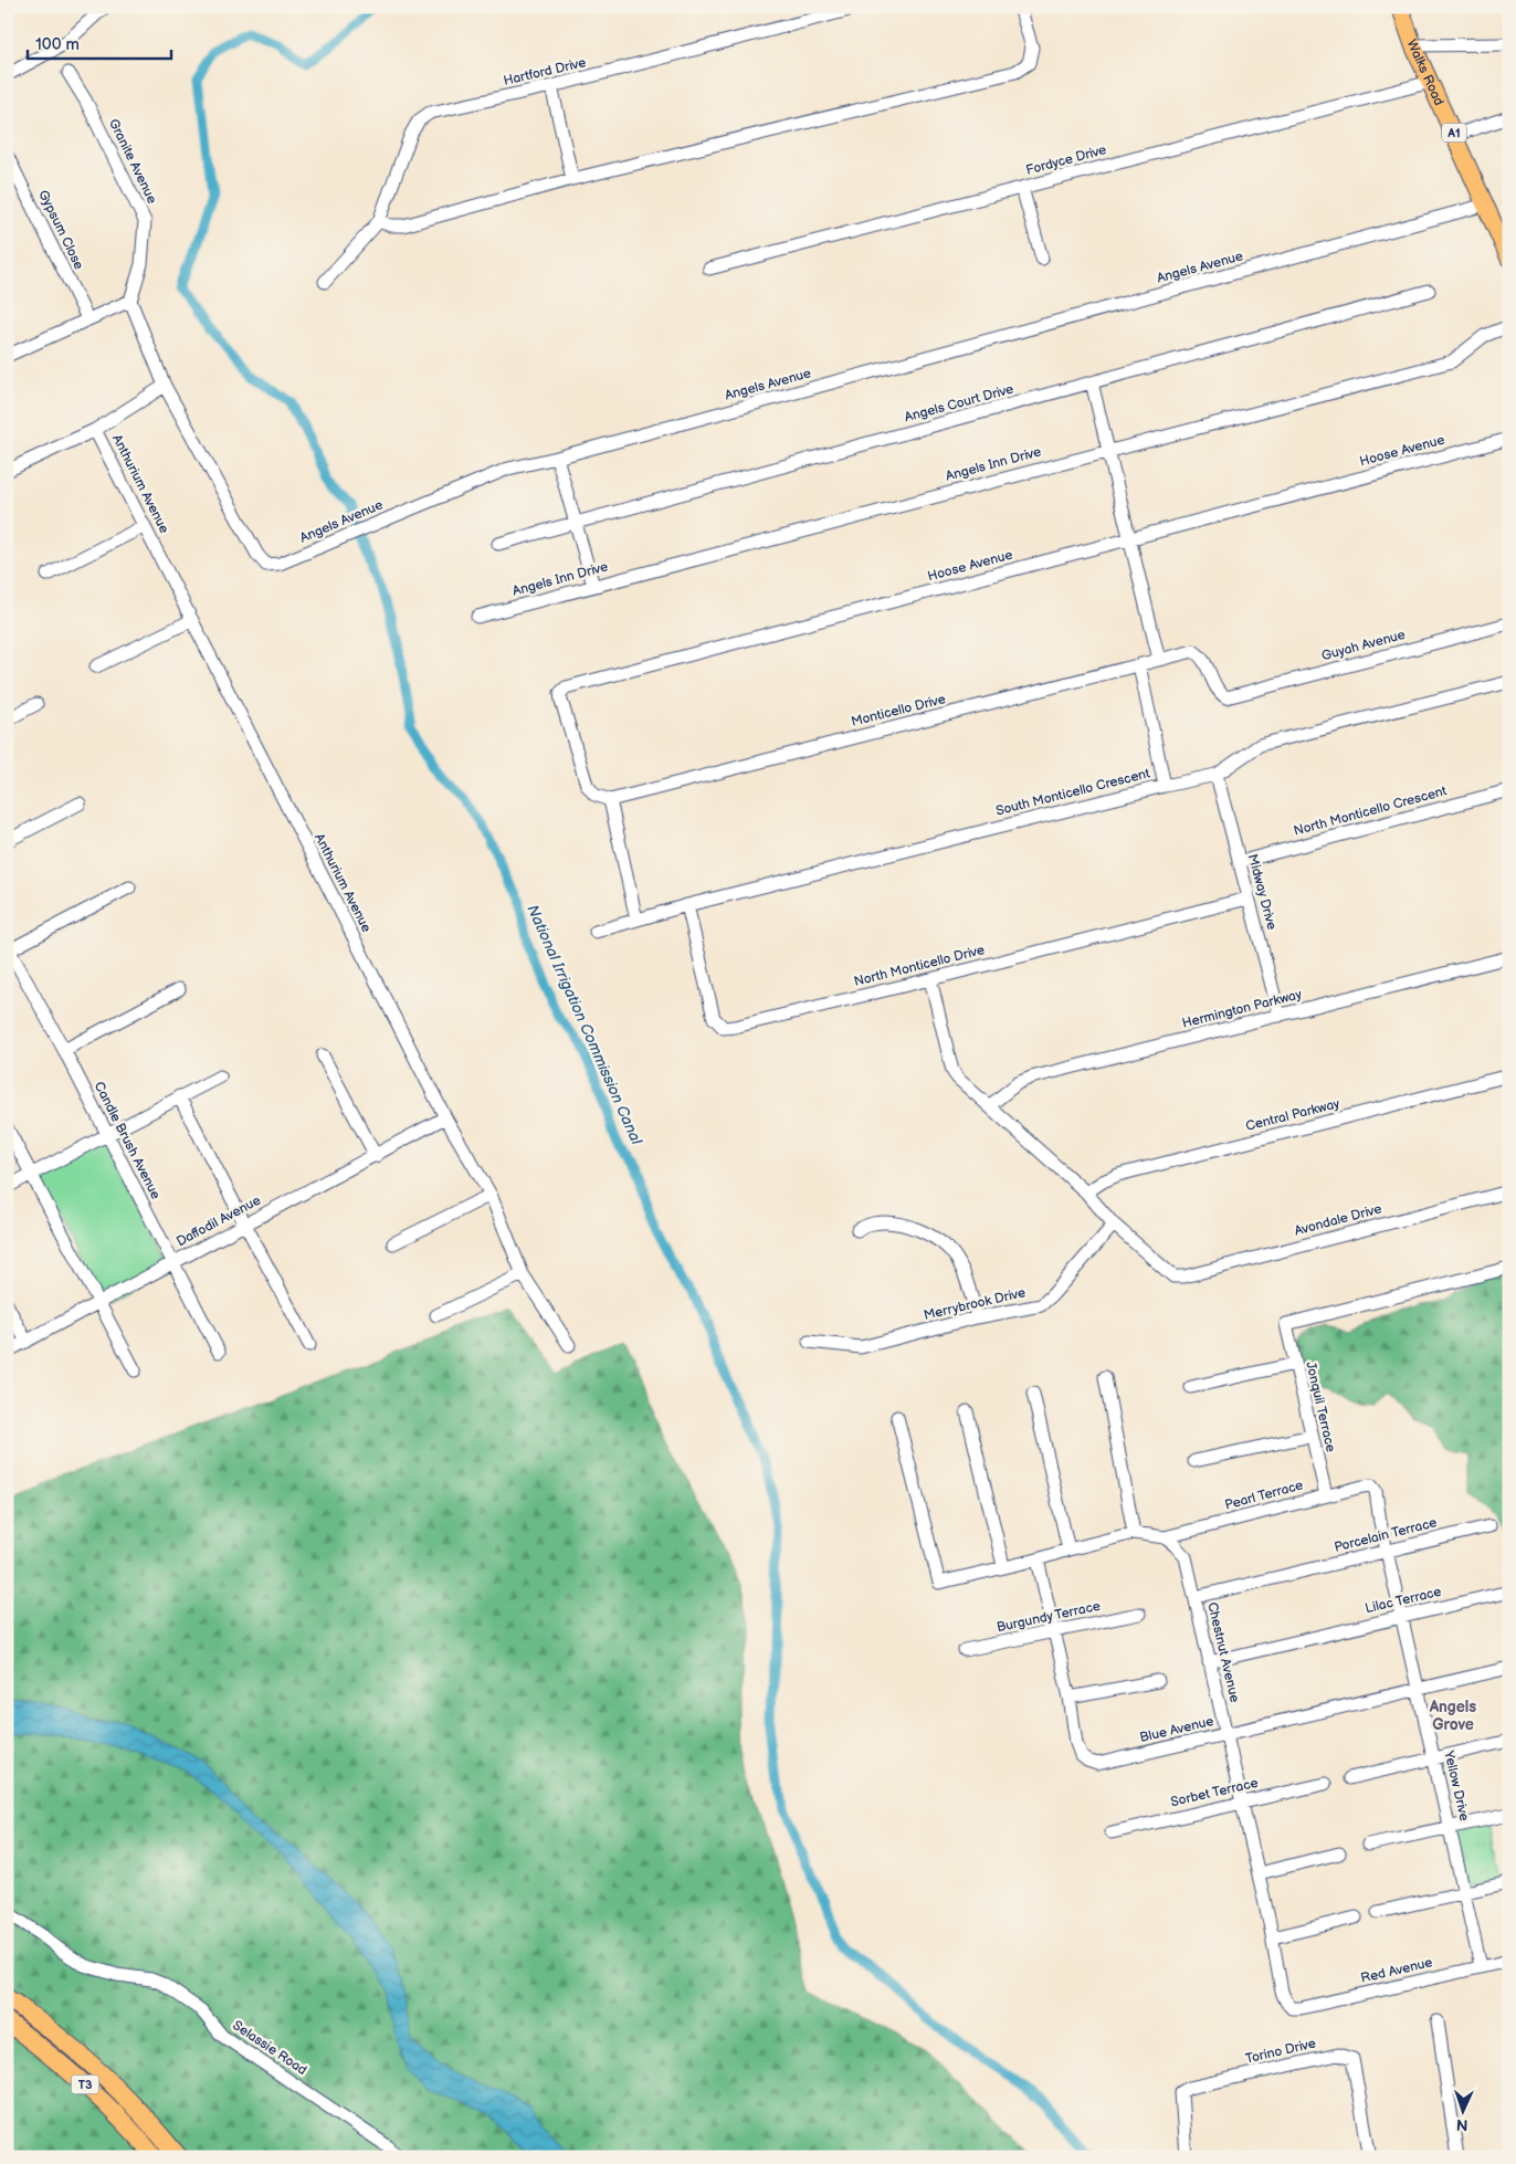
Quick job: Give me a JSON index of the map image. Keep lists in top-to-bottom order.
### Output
{
  "streets": {
    "highway": ["T3"],
    "main road": ["Walks Road", "A1"],
    "street": [
      "Hartford Drive",
      "Fordyce Drive",
      "Granite Avenue",
      "Gypsum Close",
      "Angels Avenue",
      "Angels Court Drive",
      "Hoose Avenue",
      "Angels Inn Drive",
      "Anthurium Avenue",
      "Guyah Avenue",
      "Monticello Drive",
      "South Monticello Crescent",
      "North Monticello Crescent",
      "Midway Drive",
      "North Monticello Drive",
      "Hermington Parkway",
      "Central Parkway",
      "Candle Brush Avenue",
      "Avondale Drive",
      "Daffodil Avenue",
      "Merrybrook Drive",
      "Jonquil Terrace",
      "Pearl Terrace",
      "Porcelain Terrace",
      "Lilac Terrace",
      "Burgundy Terrace",
      "Chestnut Avenue",
      "Blue Avenue",
      "Yellow Drive",
      "Sorbet Terrace",
      "Red Avenue",
      "Selassie Road",
      "Torino Drive"
    ]
  },
  "crossings": [
    ["Walks Road", "Fordyce Drive"],
    ["Walks Road", "Angels Avenue"],
    ["Hoose Avenue", "Monticello Drive"],
    ["Anthurium Avenue", "Daffodil Avenue"],
    ["Guyah Avenue", "Monticello Drive"],
    ["South Monticello Crescent", "Midway Drive"],
    ["South Monticello Crescent", "North Monticello Drive"],
    ["North Monticello Crescent", "Midway Drive"],
    ["Midway Drive", "North Monticello Drive"],
    ["Midway Drive", "Hermington Parkway"],
    ["Candle Brush Avenue", "Daffodil Avenue"],
    ["Avondale Drive", "Merrybrook Drive"],
    ["Jonquil Terrace", "Pearl Terrace"],
    ["Pearl Terrace", "Chestnut Avenue"],
    ["Pearl Terrace", "Yellow Drive"],
    ["Porcelain Terrace", "Chestnut Avenue"],
    ["Porcelain Terrace", "Yellow Drive"],
    ["Lilac Terrace", "Chestnut Avenue"],
    ["Lilac Terrace", "Yellow Drive"],
    ["Burgundy Terrace", "Blue Avenue"],
    ["Chestnut Avenue", "Blue Avenue"],
    ["Chestnut Avenue", "Sorbet Terrace"],
    ["Chestnut Avenue", "Red Avenue"],
    ["Blue Avenue", "Yellow Drive"],
    ["Yellow Drive", "Red Avenue"]
  ],
  "districts": ["Angels Grove"],
  "water": ["National Irrigation Commission Canal"],
  "scale_bar": "100 m",
  "north": "bottom"
}
